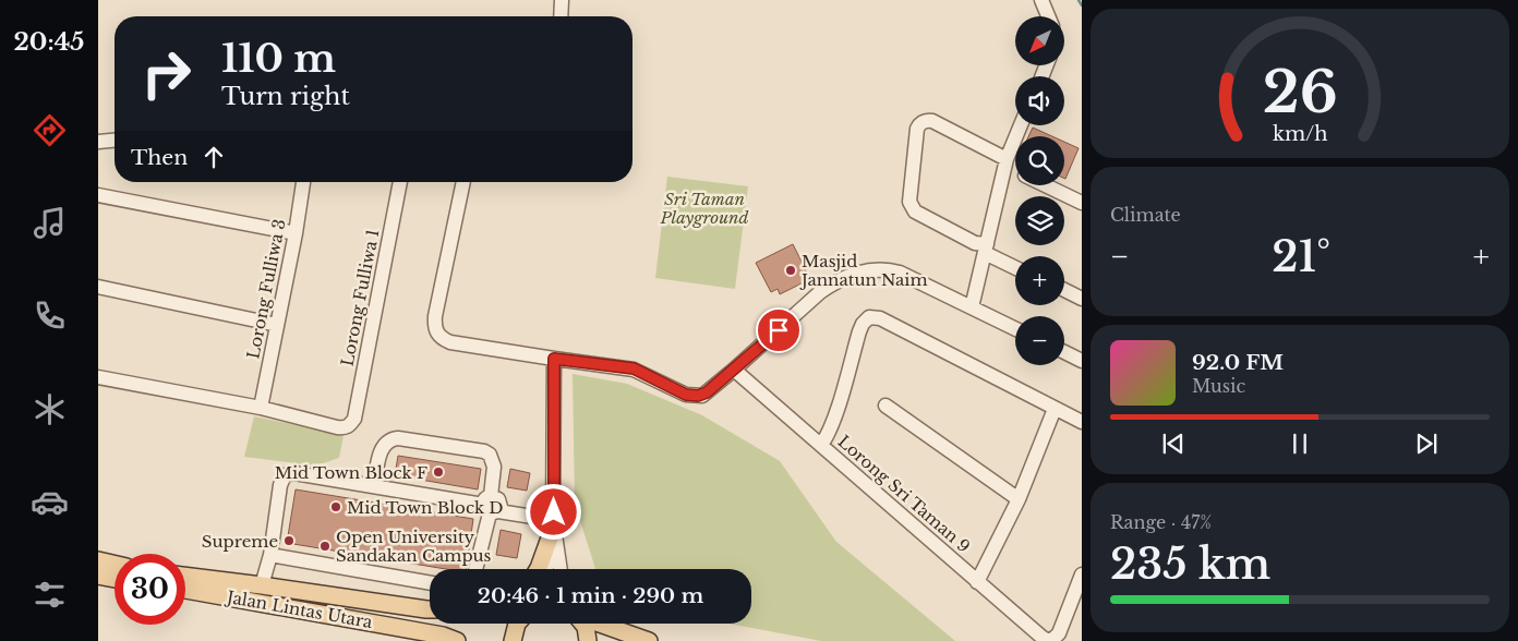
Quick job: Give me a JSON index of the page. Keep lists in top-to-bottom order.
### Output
{
  "streets": {
    "main road": ["Jalan Lintas Utara"],
    "street": ["Lorong Fulliwa 3", "Lorong Fulliwa 1", "Lorong Sri Taman 9"]
  },
  "crossings": [
    ["Lorong Fulliwa 3", "Lorong Fulliwa 1"]
  ],
  "parks": ["Sri Taman Playground"],
  "places": [
    "Masjid Jannatun Naim",
    "Mid Town Block F",
    "Mid Town Block D",
    "Supreme",
    "Open University Sandakan Campus"
  ],
  "north": "bottom left",
  "page": {
    "tabs": "20:45",
    "map_buttons": ["+", "−"],
    "turn": ["110 m", "Turn right"],
    "then": "Then",
    "tile": [
      "Climate",
      ["Range · 47%", "235 km"]
    ],
    "heat": ["−", "21°", "+"],
    "song": ["92.0 FM", "Music"],
    "limit": "30",
    "trip": "20:46 · 1 min · 290 m",
    "gauge": ["26", "km/h"]
  }
}
